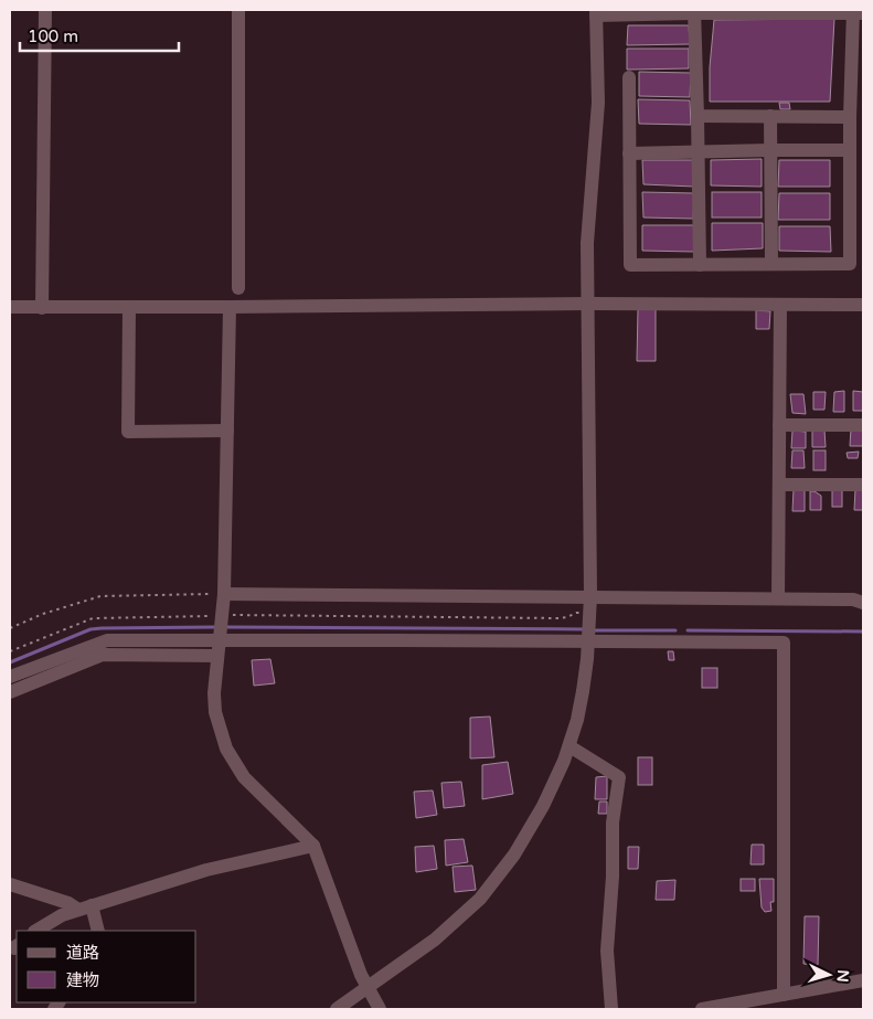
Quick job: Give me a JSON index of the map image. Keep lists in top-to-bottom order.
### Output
{
  "legend": ["道路", "建物"],
  "scale_bar": "100 m",
  "north": "right"
}
